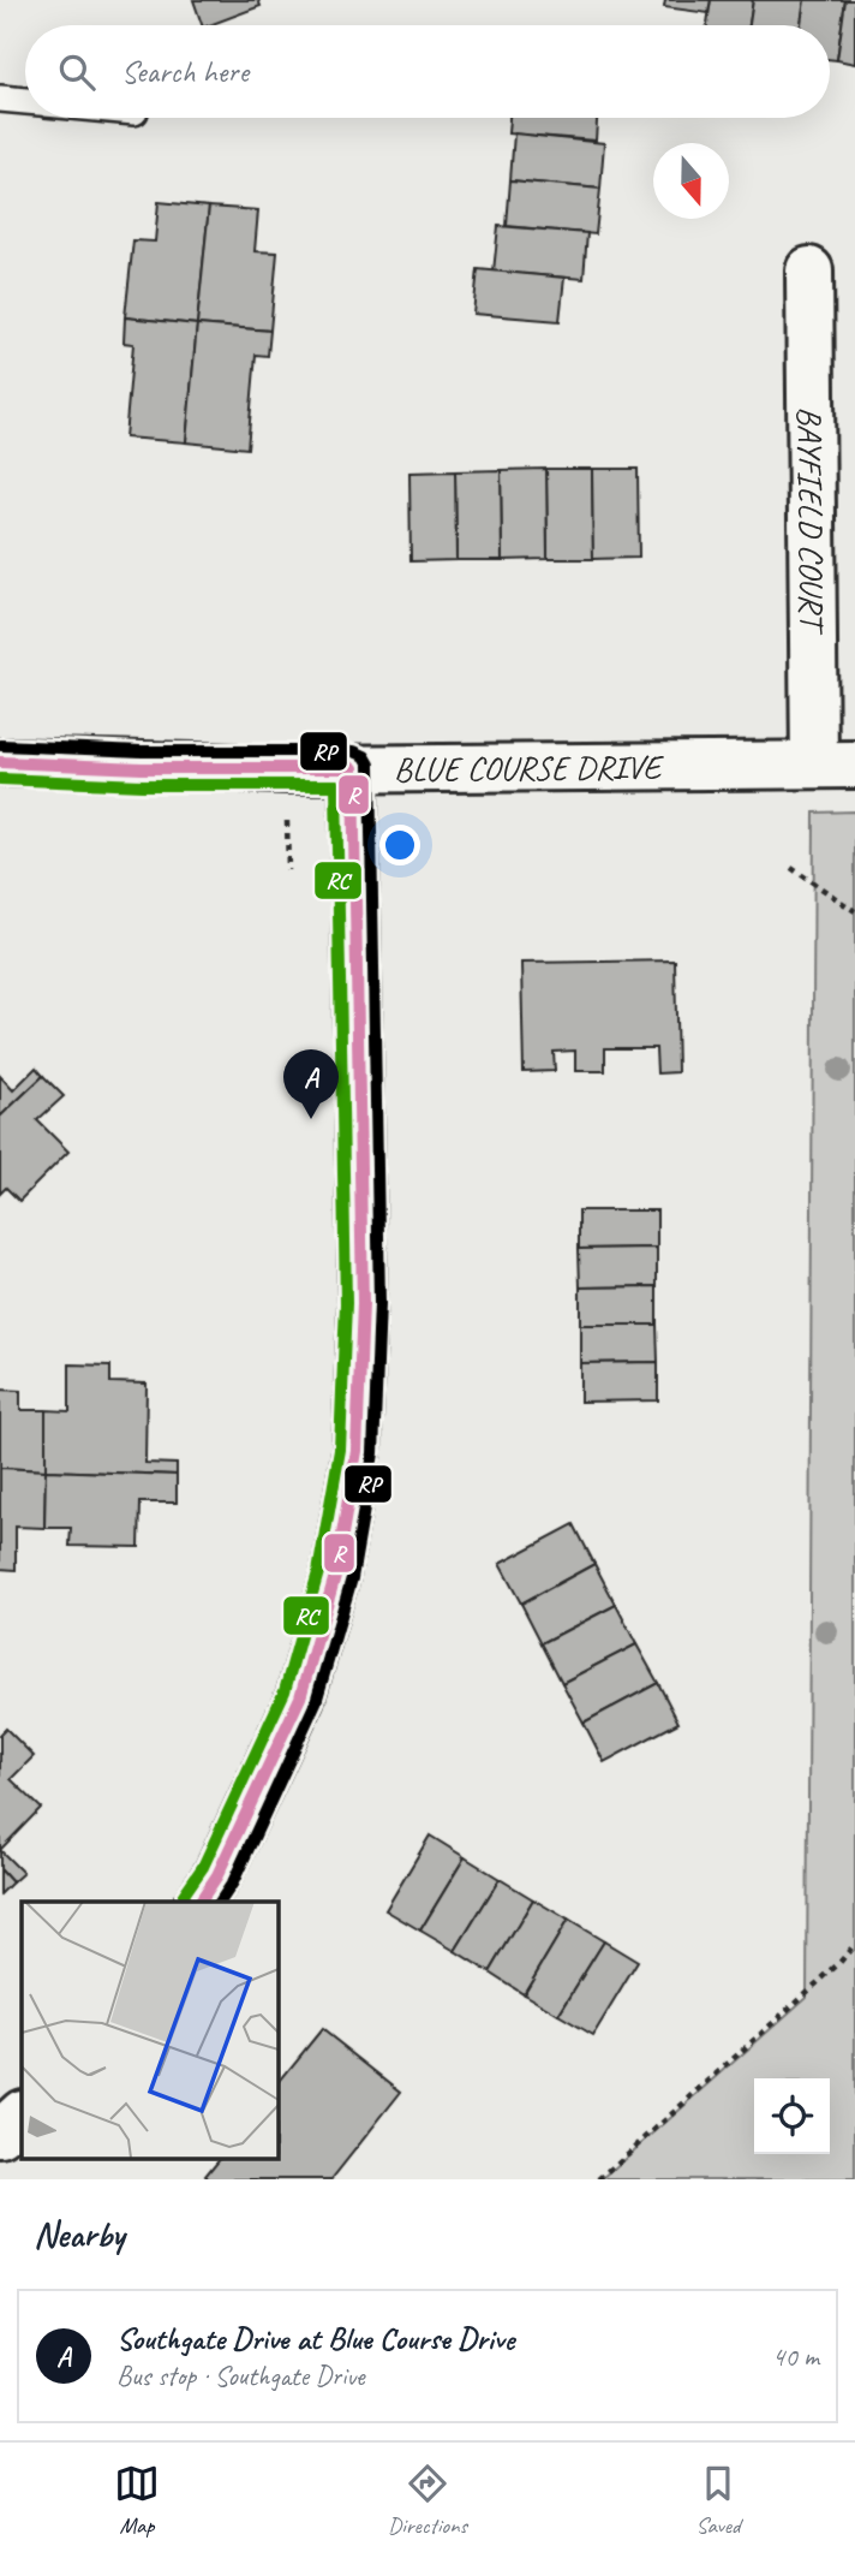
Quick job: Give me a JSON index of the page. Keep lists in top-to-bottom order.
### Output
{
  "streets": {
    "street": ["BAYFIELD COURT", "BLUE COURSE DRIVE"]
  },
  "crossings": [
    ["BAYFIELD COURT", "BLUE COURSE DRIVE"]
  ],
  "lines": ["transit line RP", "transit line R", "transit line RC"],
  "north": "bottom",
  "page": {
    "search": "Search here",
    "pins": "A",
    "heading": "Nearby",
    "list": [
      {
        "mark": "A",
        "name": "Southgate Drive at Blue Course Drive",
        "note": "Bus stop · Southgate Drive",
        "value": "40 m"
      }
    ],
    "nav": ["Map", "Directions", "Saved"]
  }
}
